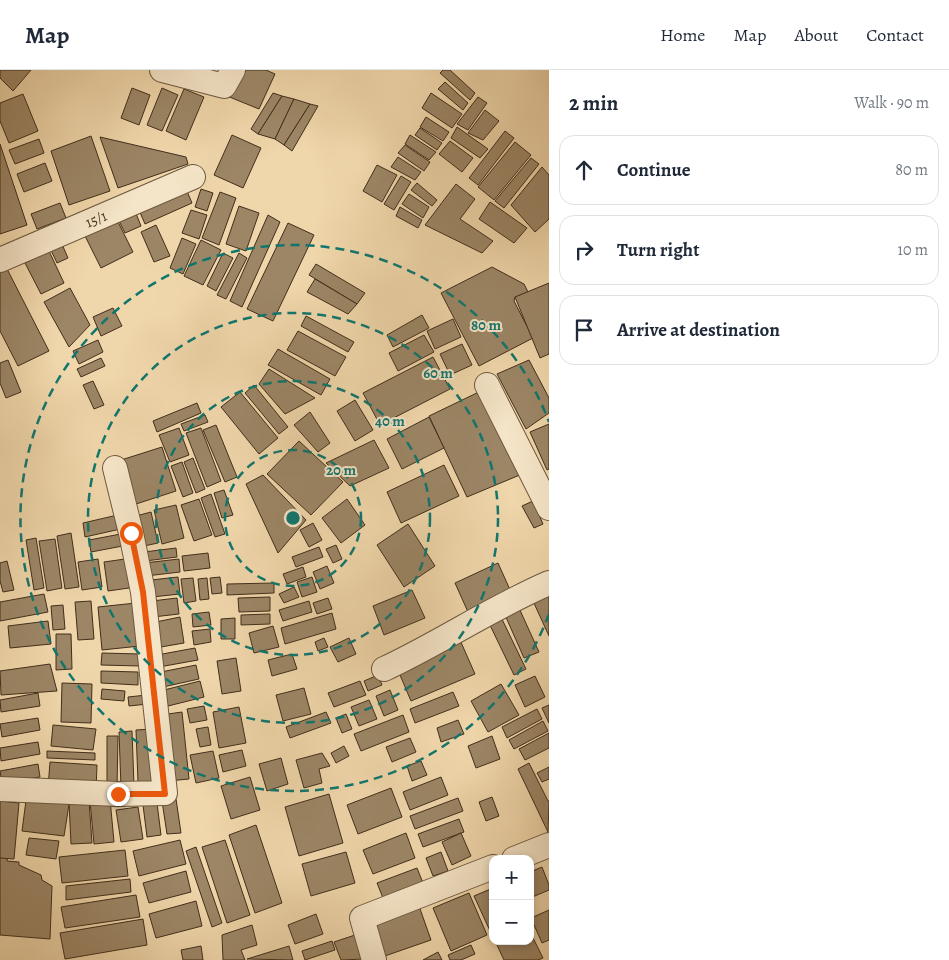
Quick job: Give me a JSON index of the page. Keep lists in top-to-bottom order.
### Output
{
  "streets": {
    "street": ["15/1"]
  },
  "page": {
    "header": "Map",
    "nav": [
      "Home",
      "Map",
      "About",
      "Contact"
    ],
    "heading": ["2 min", "Walk · 90 m"],
    "list": [
      ["Continue", "80 m"],
      ["Turn right", "10 m"],
      "Arrive at destination"
    ],
    "map_buttons": ["+", "−"]
  },
  "rings": [
    "80 m",
    "60 m",
    "40 m",
    "20 m"
  ]
}
